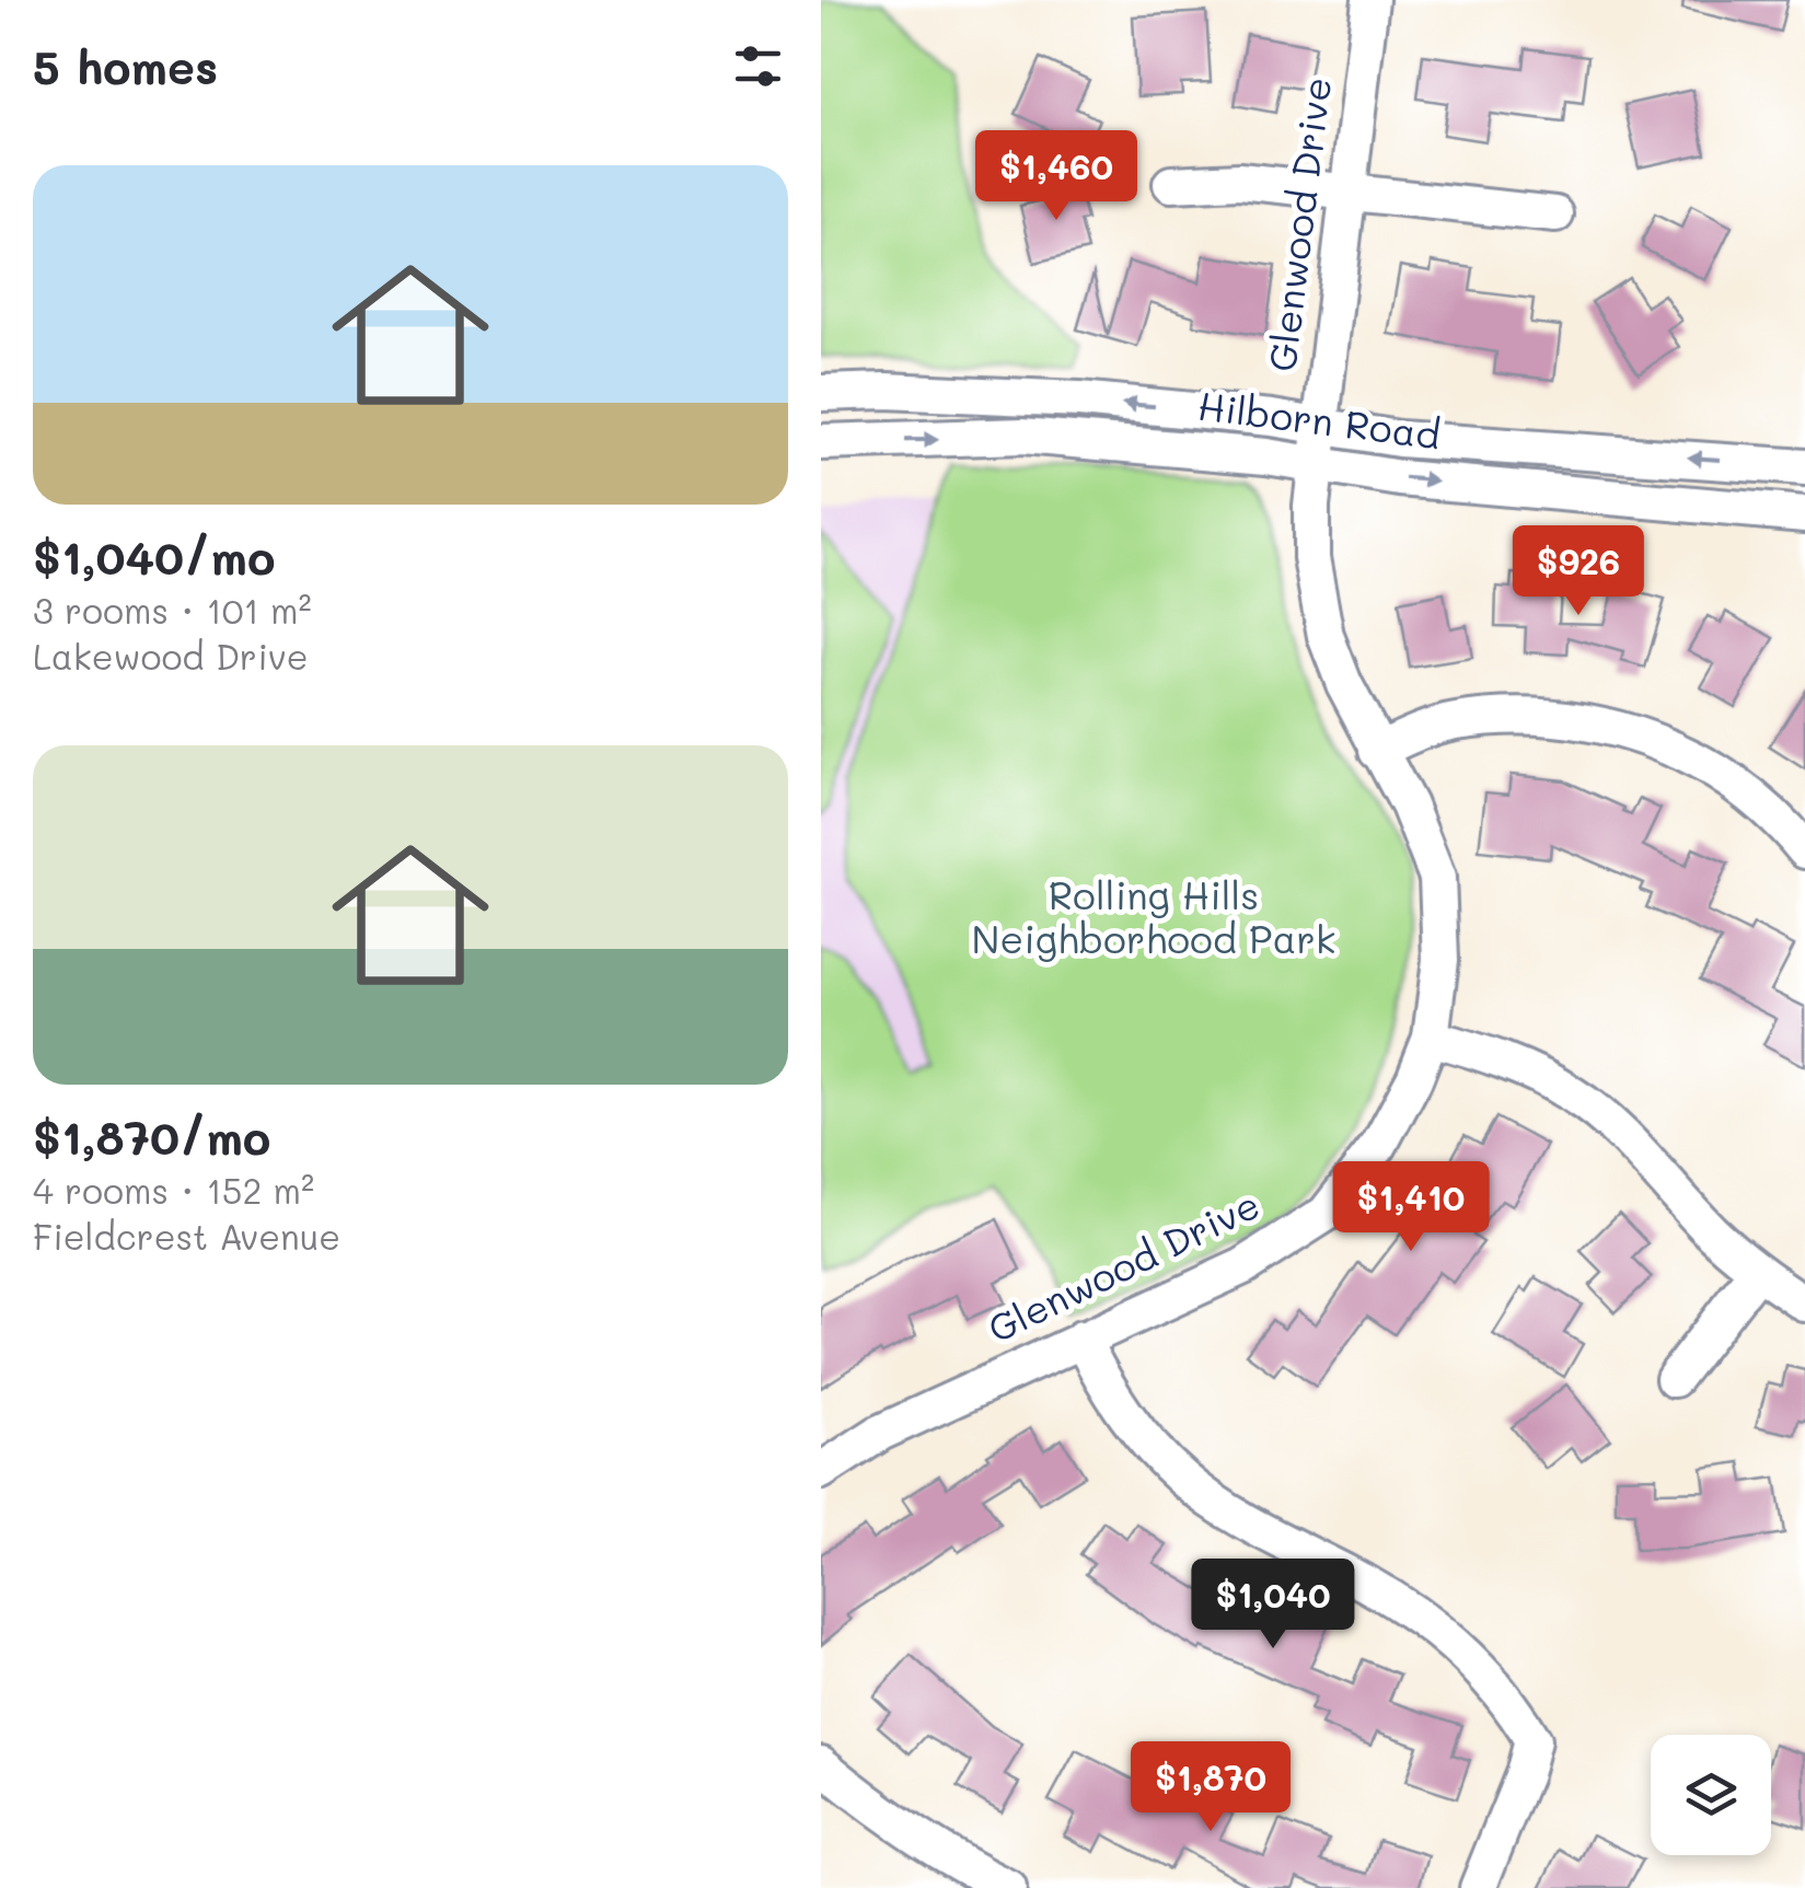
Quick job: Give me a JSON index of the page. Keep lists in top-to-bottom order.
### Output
{
  "streets": {
    "street": ["Glenwood Drive", "Hilborn Road"]
  },
  "crossings": [
    ["Glenwood Drive", "Hilborn Road"]
  ],
  "parks": ["Rolling Hills Neighborhood Park"],
  "page": {
    "heading": "5 homes",
    "price": [
      "$1,460",
      "$926",
      "$1,410",
      "$1,040",
      "$1,870"
    ],
    "list": [
      {
        "name": "$1,040/mo",
        "note": "3 rooms · 101 m² · Lakewood Drive"
      },
      {
        "name": "$1,870/mo",
        "note": "4 rooms · 152 m² · Fieldcrest Avenue"
      }
    ]
  }
}
